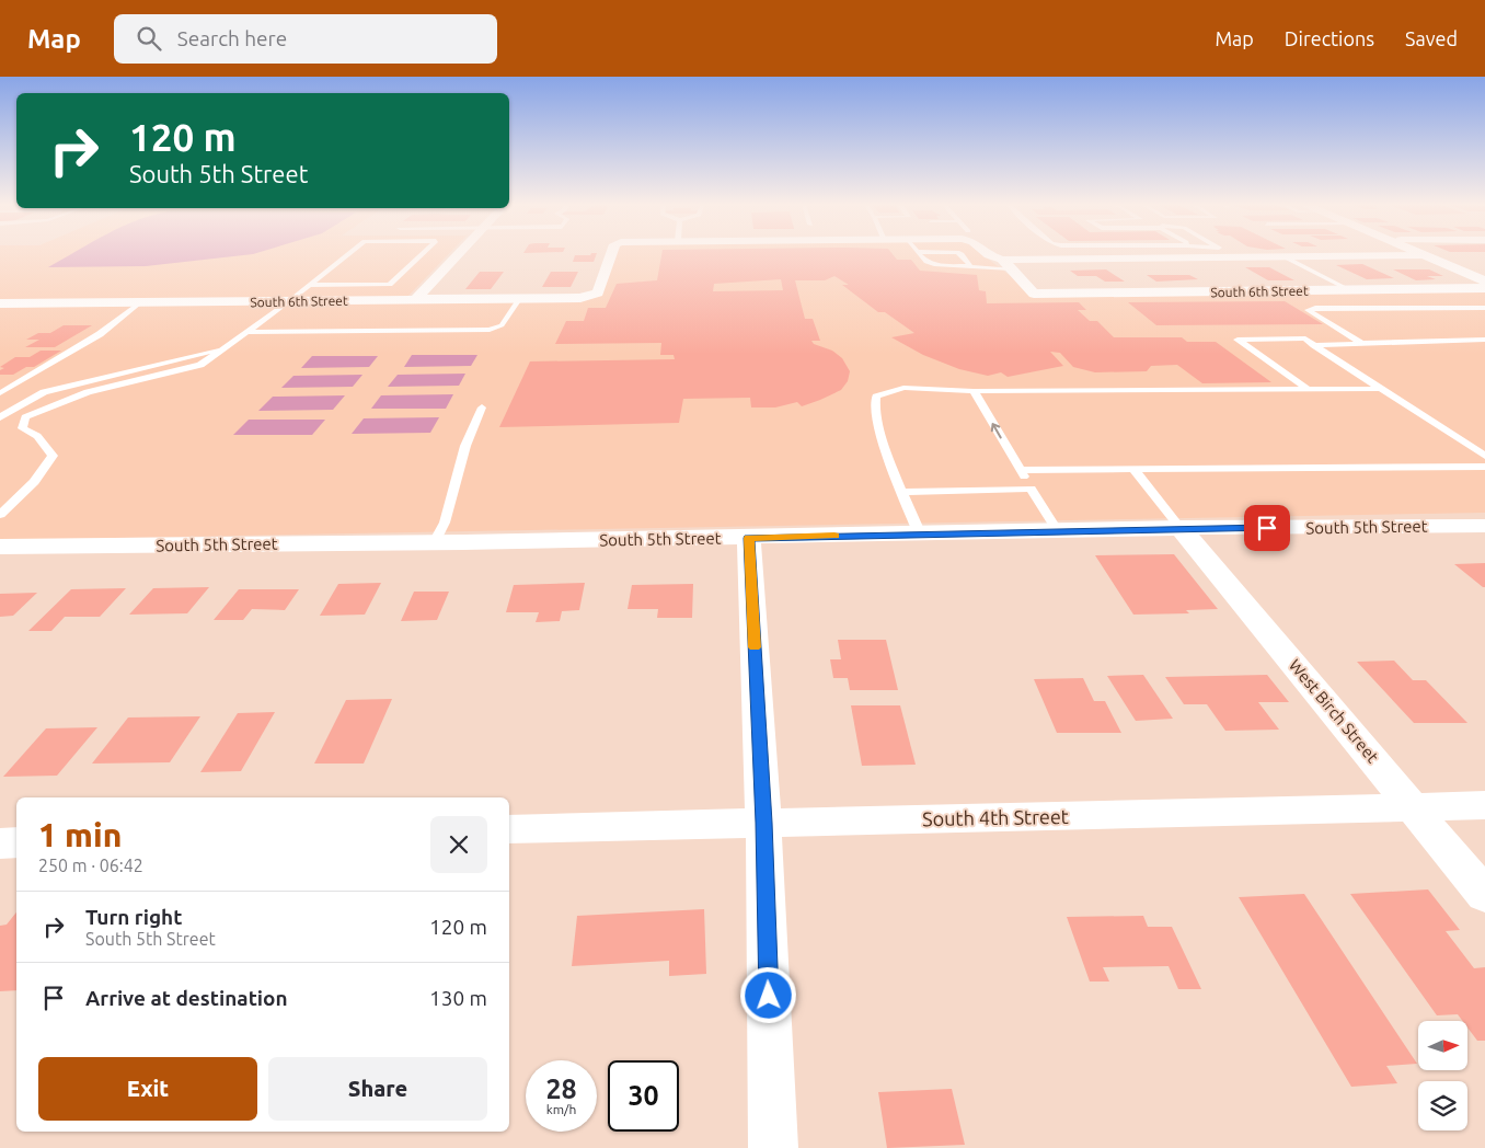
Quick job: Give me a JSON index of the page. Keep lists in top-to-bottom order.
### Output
{
  "streets": {
    "street": [
      "South 6th Street",
      "South 5th Street",
      "West Birch Street",
      "South 4th Street"
    ]
  },
  "crossings": [
    ["South 5th Street", "West Birch Street"],
    ["West Birch Street", "South 4th Street"]
  ],
  "north": "right",
  "page": {
    "header": "Map",
    "search": "Search here",
    "nav": ["Map", "Directions", "Saved"],
    "turn": ["120 m", "South 5th Street"],
    "heading": ["1 min", "250 m · 06:42"],
    "list": [
      {
        "name": "Turn right",
        "note": "South 5th Street",
        "value": "120 m"
      },
      {
        "name": "Arrive at destination",
        "value": "130 m"
      }
    ],
    "buttons": ["Exit", "Share"],
    "speed": "28 km/h",
    "limit": "30"
  }
}
